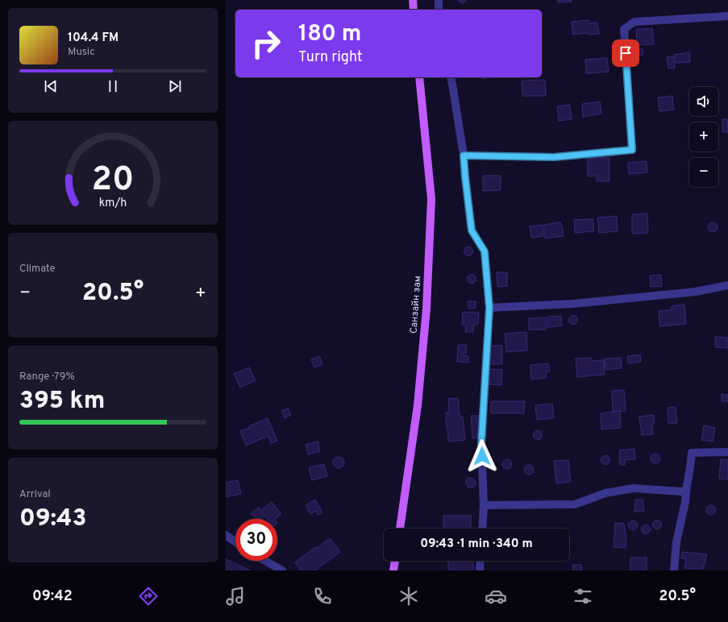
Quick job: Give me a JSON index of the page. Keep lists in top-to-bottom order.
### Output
{
  "streets": {
    "main road": ["Санзайн зам"]
  },
  "page": {
    "turn": ["180 m", "Turn right"],
    "song": ["104.4 FM", "Music"],
    "map_buttons": ["+", "−"],
    "tile": [
      "Climate",
      ["Range · 79%", "395 km"],
      ["Arrival", "09:43"]
    ],
    "heat": ["−", "20.5°", "+"],
    "limit": "30",
    "trip": "09:43 · 1 min · 340 m",
    "tabs": ["09:42", "20.5°"],
    "gauge": ["20", "km/h"]
  }
}
